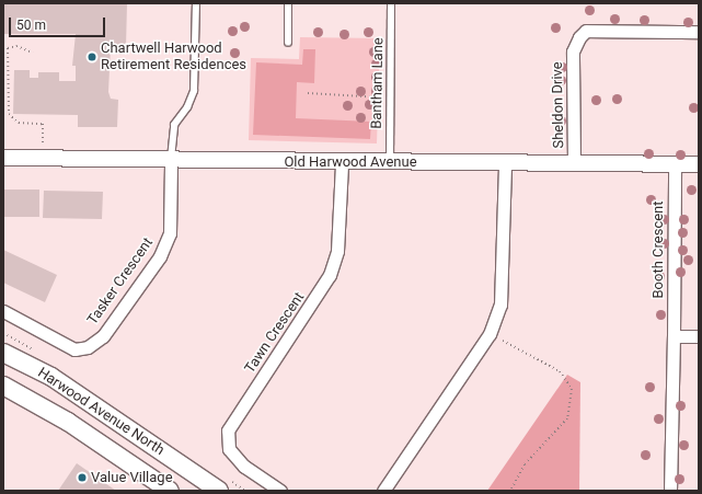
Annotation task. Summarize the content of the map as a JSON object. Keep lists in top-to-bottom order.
{
  "streets": {
    "main road": ["Harwood Avenue North"],
    "street": [
      "Sheldon Drive",
      "Old Harwood Avenue",
      "Booth Crescent",
      "Tasker Crescent",
      "Tawn Crescent"
    ],
    "lane": ["Bantham Lane"]
  },
  "crossings": [
    ["Bantham Lane", "Old Harwood Avenue"],
    ["Sheldon Drive", "Old Harwood Avenue"],
    ["Old Harwood Avenue", "Booth Crescent"],
    ["Old Harwood Avenue", "Tasker Crescent"],
    ["Old Harwood Avenue", "Tawn Crescent"]
  ],
  "places": ["Chartwell Harwood Retirement Residences", "Value Village"],
  "scale_bar": "50 m"
}
